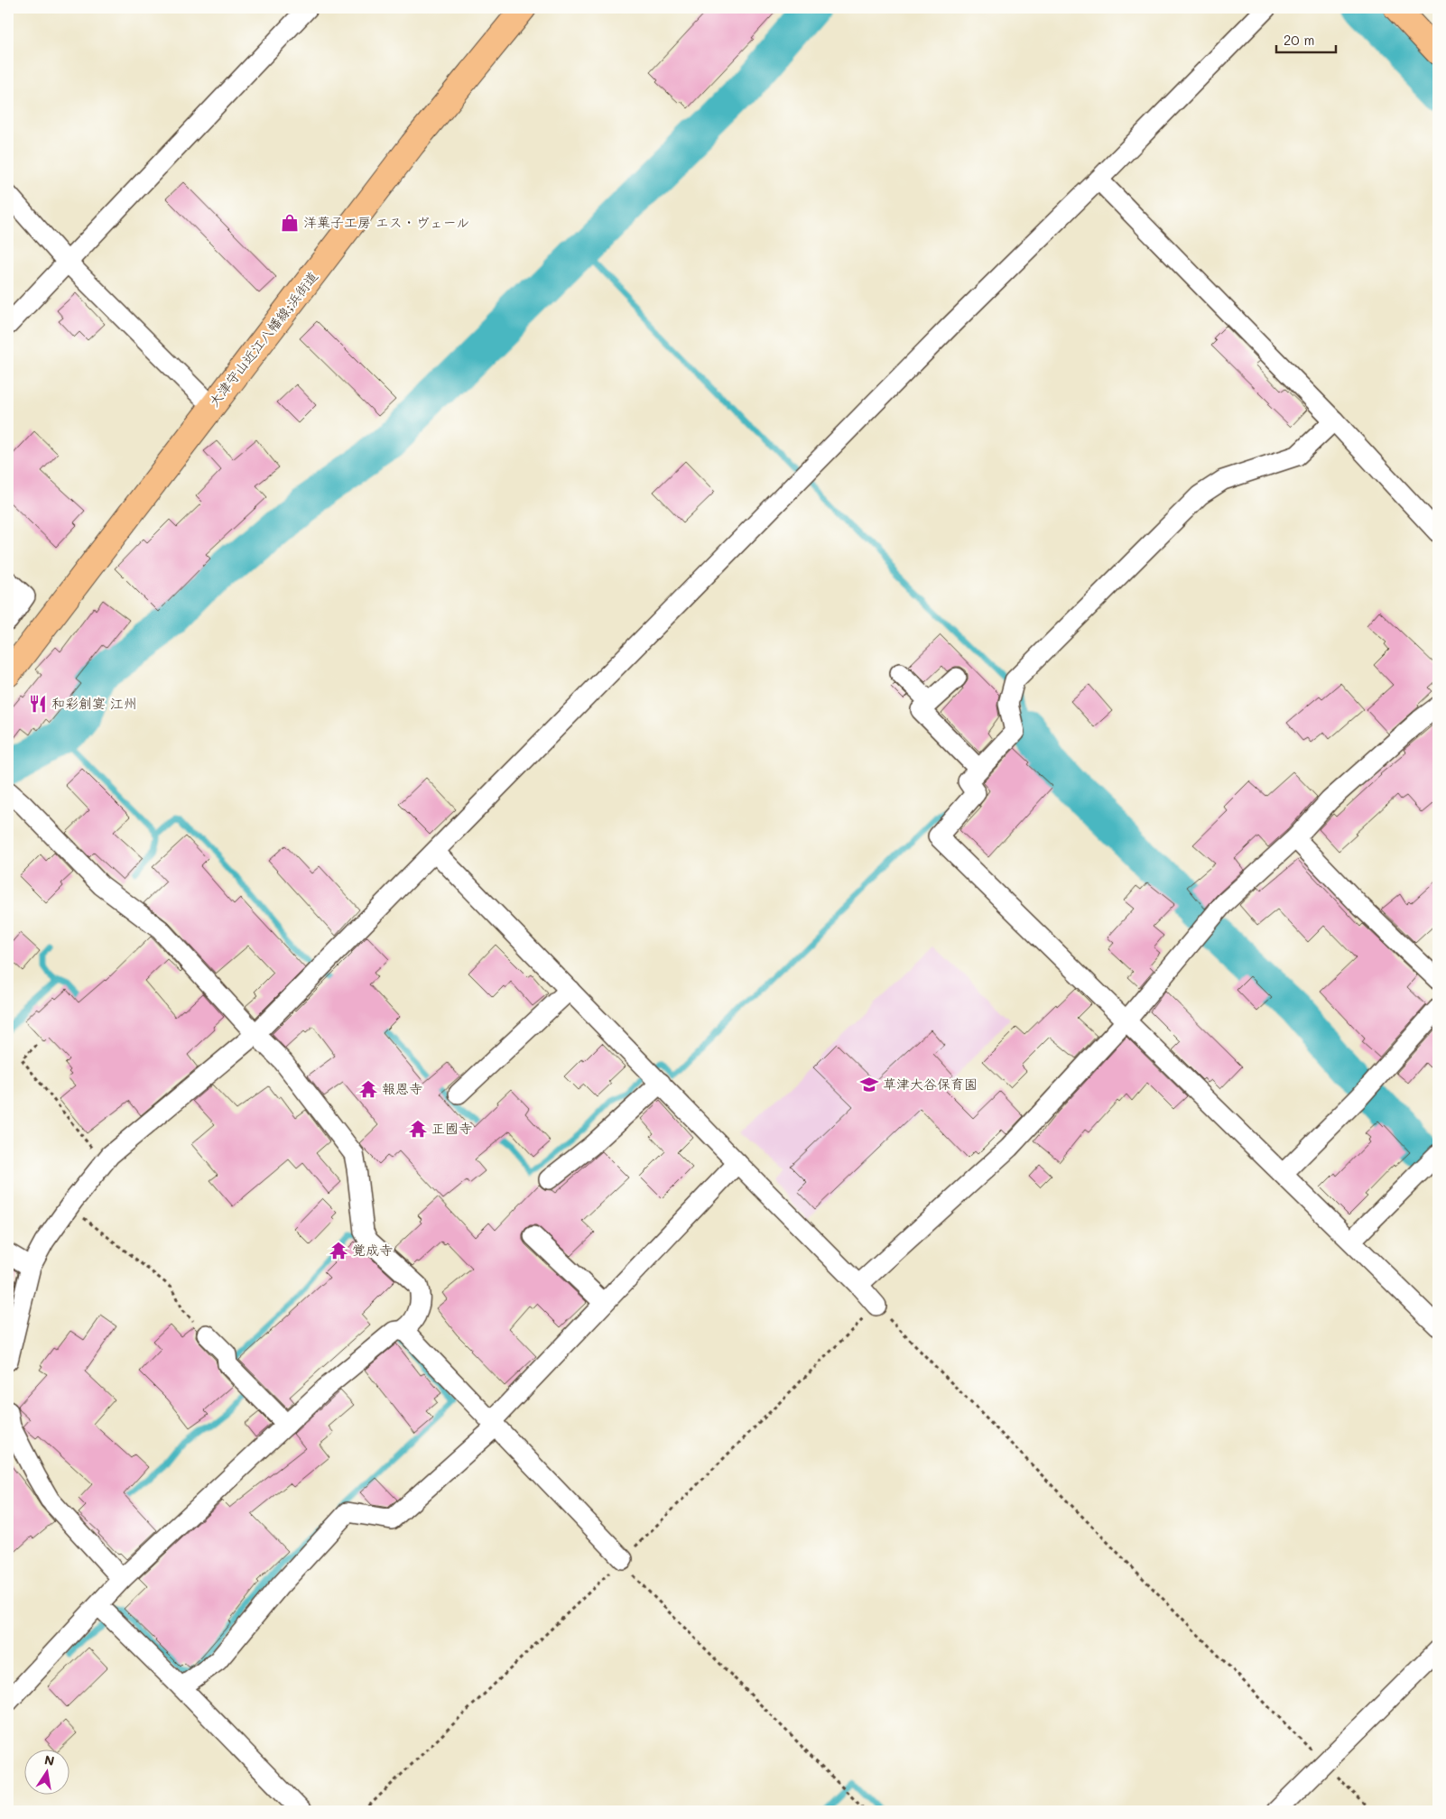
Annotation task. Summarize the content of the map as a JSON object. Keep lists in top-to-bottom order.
{
  "streets": {
    "main road": ["大津守山近江八幡線;浜街道"]
  },
  "places": {
    "shop": ["洋菓子工房 エス・ヴェール"],
    "restaurant": ["和彩創宴 江州"],
    "school or university": ["草津大谷保育園"],
    "temple": ["報恩寺", "正國寺", "覚成寺"]
  },
  "scale_bar": "20 m",
  "north": "top"
}
